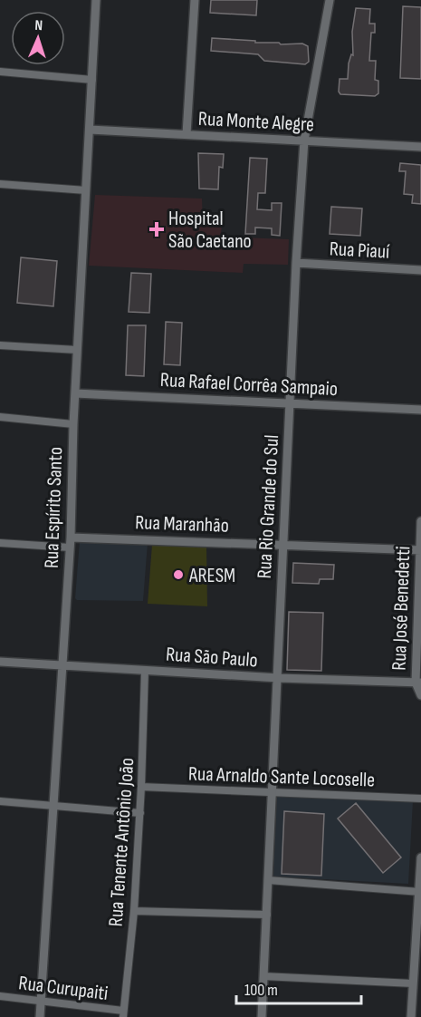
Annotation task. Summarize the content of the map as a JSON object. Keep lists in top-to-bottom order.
{
  "streets": {
    "street": [
      "Rua Monte Alegre",
      "Rua Piauí",
      "Rua Rafael Corrêa Sampaio",
      "Rua Rio Grande do Sul",
      "Rua Espírito Santo",
      "Rua Maranhão",
      "Rua José Benedetti",
      "Rua São Paulo",
      "Rua Arnaldo Sante Locoselle",
      "Rua Tenente Antônio João",
      "Rua Curupaiti"
    ]
  },
  "crossings": [
    ["Rua Monte Alegre", "Rua Rio Grande do Sul"],
    ["Rua Monte Alegre", "Rua Espírito Santo"],
    ["Rua Piauí", "Rua Rio Grande do Sul"],
    ["Rua Rafael Corrêa Sampaio", "Rua Rio Grande do Sul"],
    ["Rua Rafael Corrêa Sampaio", "Rua Espírito Santo"],
    ["Rua Rio Grande do Sul", "Rua Maranhão"],
    ["Rua Rio Grande do Sul", "Rua São Paulo"],
    ["Rua Rio Grande do Sul", "Rua Arnaldo Sante Locoselle"],
    ["Rua Espírito Santo", "Rua Maranhão"],
    ["Rua Espírito Santo", "Rua São Paulo"],
    ["Rua Espírito Santo", "Rua Curupaiti"],
    ["Rua Maranhão", "Rua José Benedetti"],
    ["Rua José Benedetti", "Rua São Paulo"],
    ["Rua São Paulo", "Rua Tenente Antônio João"],
    ["Rua Arnaldo Sante Locoselle", "Rua Tenente Antônio João"],
    ["Rua Tenente Antônio João", "Rua Curupaiti"]
  ],
  "places": {
    "health": ["Hospital São Caetano"],
    "other": ["ARESM"]
  },
  "scale_bar": "100 m",
  "north": "top"
}
